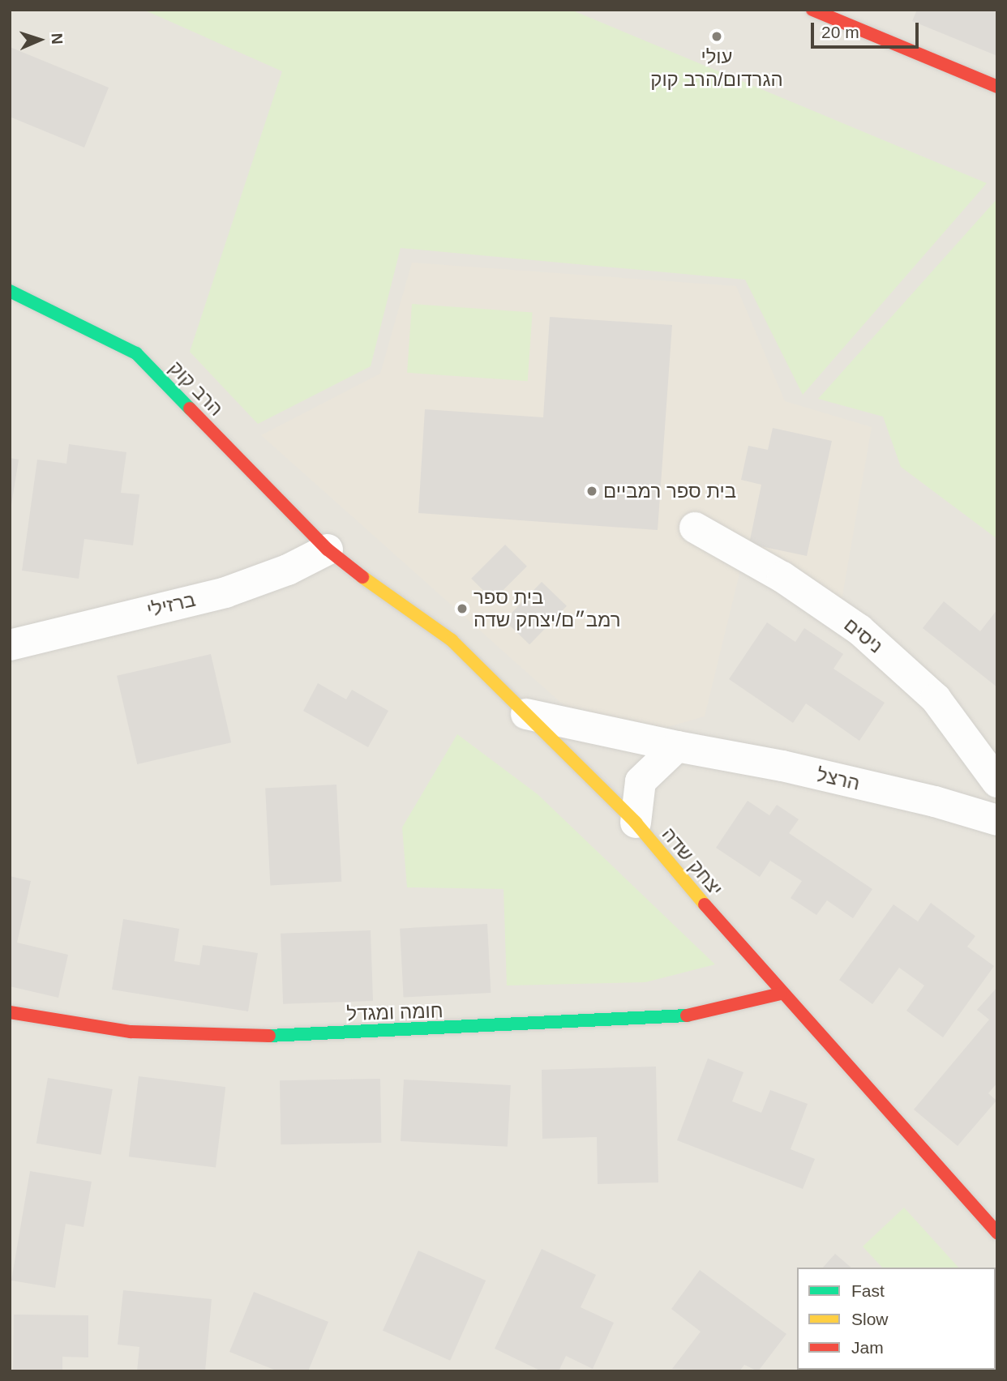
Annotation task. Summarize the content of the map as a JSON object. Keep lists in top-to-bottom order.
{
  "streets": {
    "street": [
      "הרב קוק",
      "ברזילי",
      "ניסים",
      "הרצל",
      "יצחק שדה",
      "חומה ומגדל"
    ]
  },
  "crossings": [
    ["הרב קוק", "ברזילי"],
    ["הרב קוק", "יצחק שדה"],
    ["ברזילי", "יצחק שדה"],
    ["הרצל", "יצחק שדה"],
    ["יצחק שדה", "חומה ומגדל"]
  ],
  "places": ["עולי הגרדום/הרב קוק", "בית ספר רמביים", "בית ספר רמב״ם/יצחק שדה"],
  "legend": ["Fast", "Slow", "Jam"],
  "scale_bar": "20 m",
  "north": "right"
}
